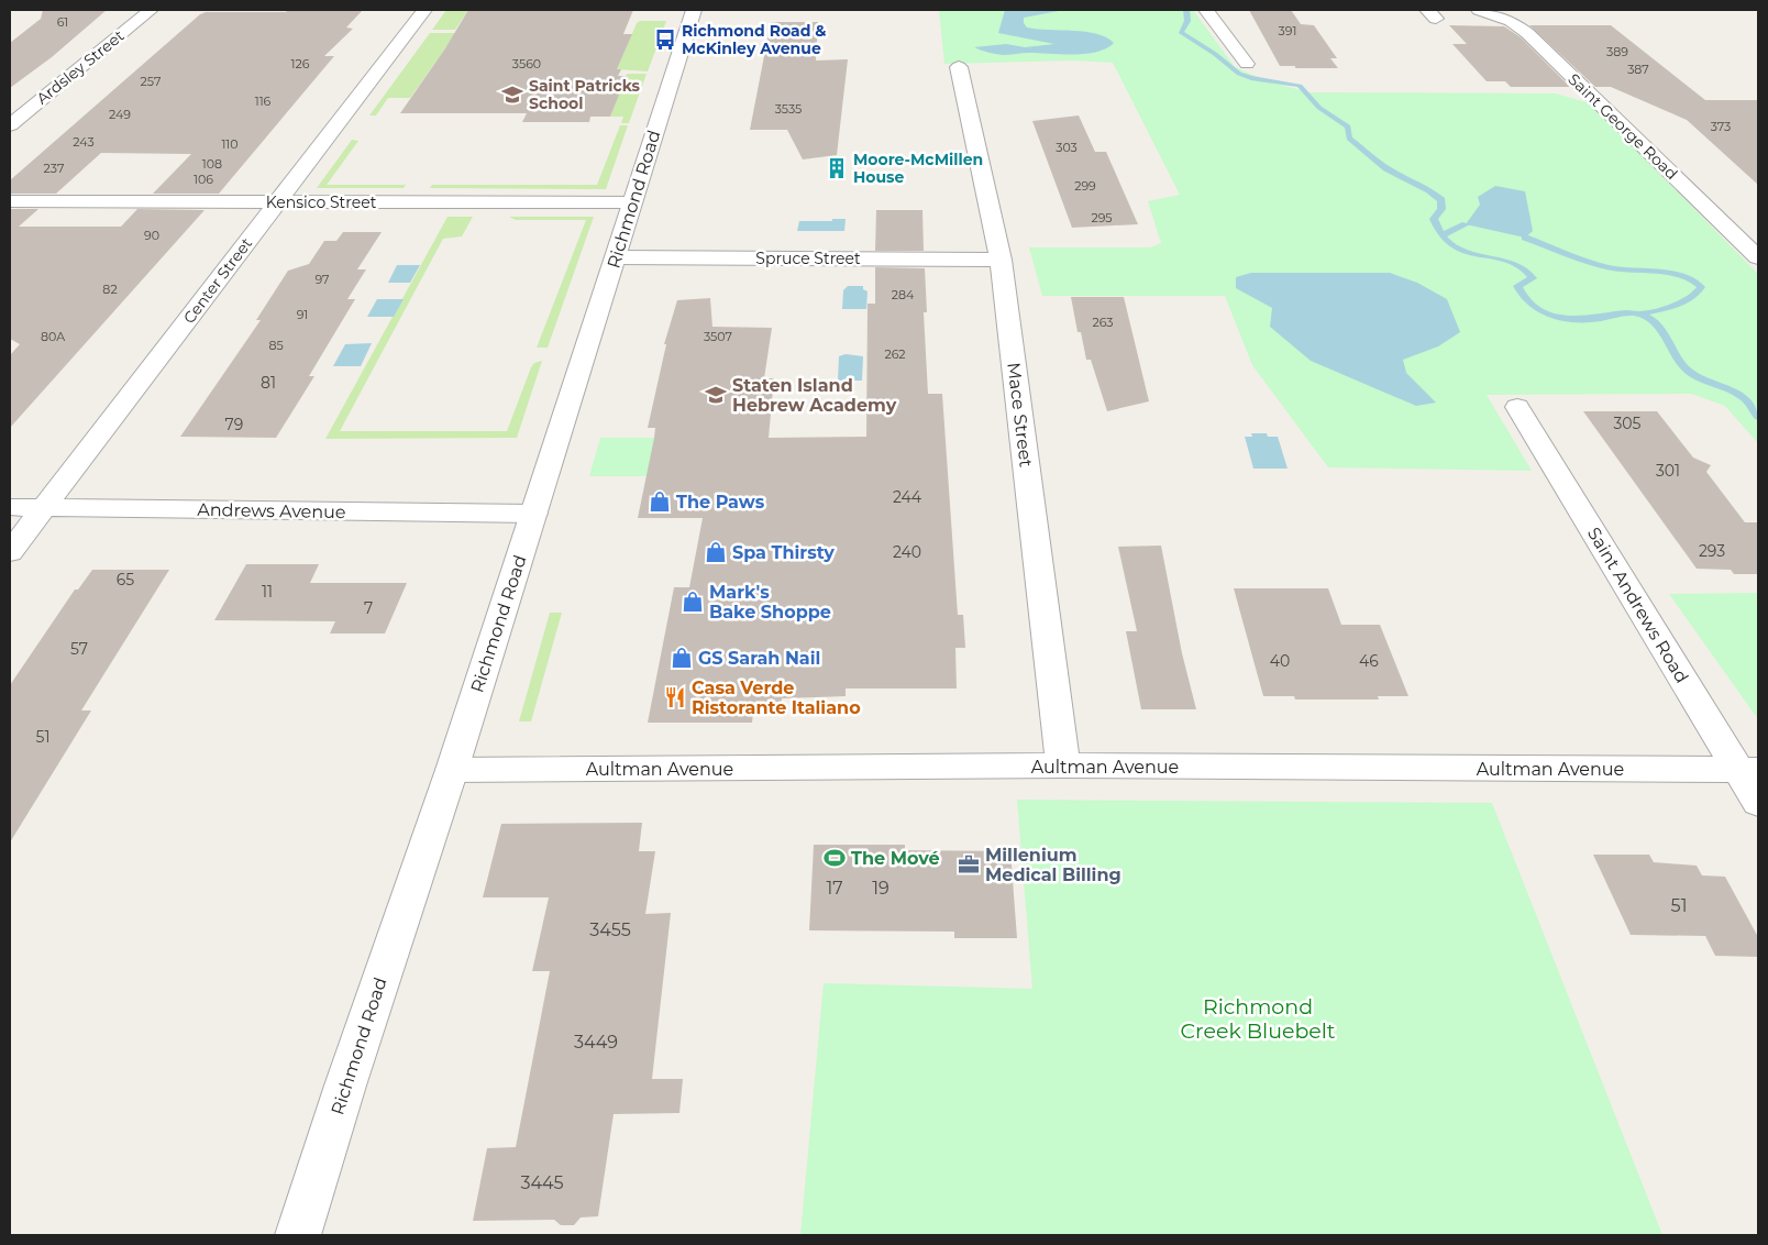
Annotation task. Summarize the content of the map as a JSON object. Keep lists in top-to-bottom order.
{
  "streets": {
    "street": [
      "Ardsley Street",
      "Saint George Road",
      "Richmond Road",
      "Kensico Street",
      "Spruce Street",
      "Center Street",
      "Mace Street",
      "Andrews Avenue",
      "Saint Andrews Road",
      "Aultman Avenue"
    ]
  },
  "crossings": [
    ["Richmond Road", "Kensico Street"],
    ["Richmond Road", "Spruce Street"],
    ["Richmond Road", "Andrews Avenue"],
    ["Richmond Road", "Aultman Avenue"],
    ["Kensico Street", "Center Street"],
    ["Spruce Street", "Mace Street"],
    ["Center Street", "Andrews Avenue"],
    ["Mace Street", "Aultman Avenue"],
    ["Saint Andrews Road", "Aultman Avenue"]
  ],
  "parks": ["Richmond Creek Bluebelt"],
  "places": {
    "bus stop": ["Richmond Road & McKinley Avenue"],
    "school or university": ["Saint Patricks School", "Staten Island Hebrew Academy"],
    "building": ["Moore-McMillen House"],
    "shop": [
      "The Paws",
      "Spa Thirsty",
      "Mark's Bake Shoppe",
      "GS Sarah Nail"
    ],
    "restaurant": ["Casa Verde Ristorante Italiano"],
    "sports": ["The Mové"],
    "office": ["Millenium Medical Billing"]
  },
  "house_numbers": [
    "61",
    "391",
    "389",
    "126",
    "3560",
    "387",
    "257",
    "116",
    "3535",
    "249",
    "373",
    "243",
    "110",
    "303",
    "108",
    "237",
    "106",
    "299",
    "295",
    "90",
    "97",
    "82",
    "284",
    "91",
    "263",
    "80A",
    "3507",
    "85",
    "262",
    "81",
    "305",
    "79",
    "301",
    "244",
    "293",
    "240",
    "65",
    "11",
    "7",
    "57",
    "40",
    "46",
    "51",
    "17",
    "19",
    "51",
    "3455",
    "3449",
    "3445"
  ]
}
